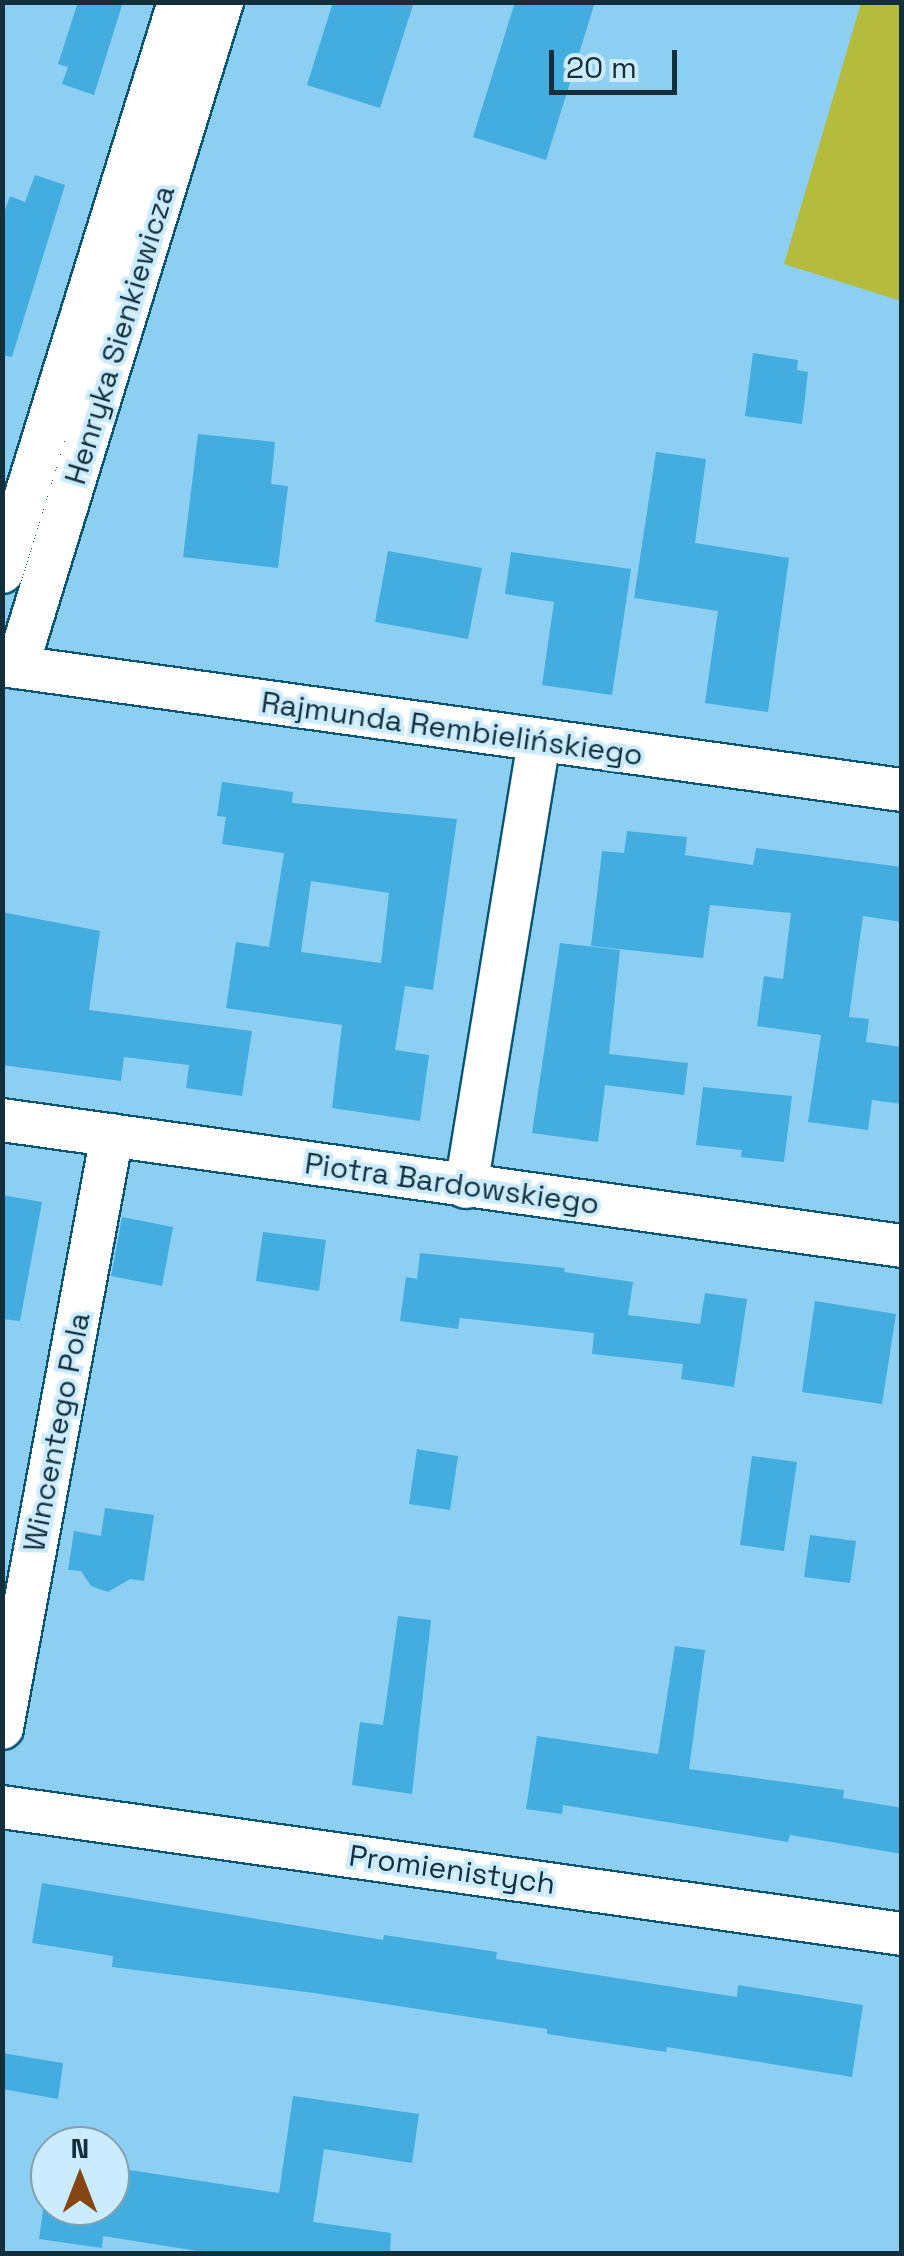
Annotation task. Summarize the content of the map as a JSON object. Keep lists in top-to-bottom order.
{
  "streets": {
    "street": [
      "Henryka Sienkiewicza",
      "Rajmunda Rembielińskiego",
      "Piotra Bardowskiego",
      "Wincentego Pola",
      "Promienistych"
    ]
  },
  "crossings": [
    ["Henryka Sienkiewicza", "Rajmunda Rembielińskiego"],
    ["Piotra Bardowskiego", "Wincentego Pola"]
  ],
  "scale_bar": "20 m",
  "north": "top"
}
